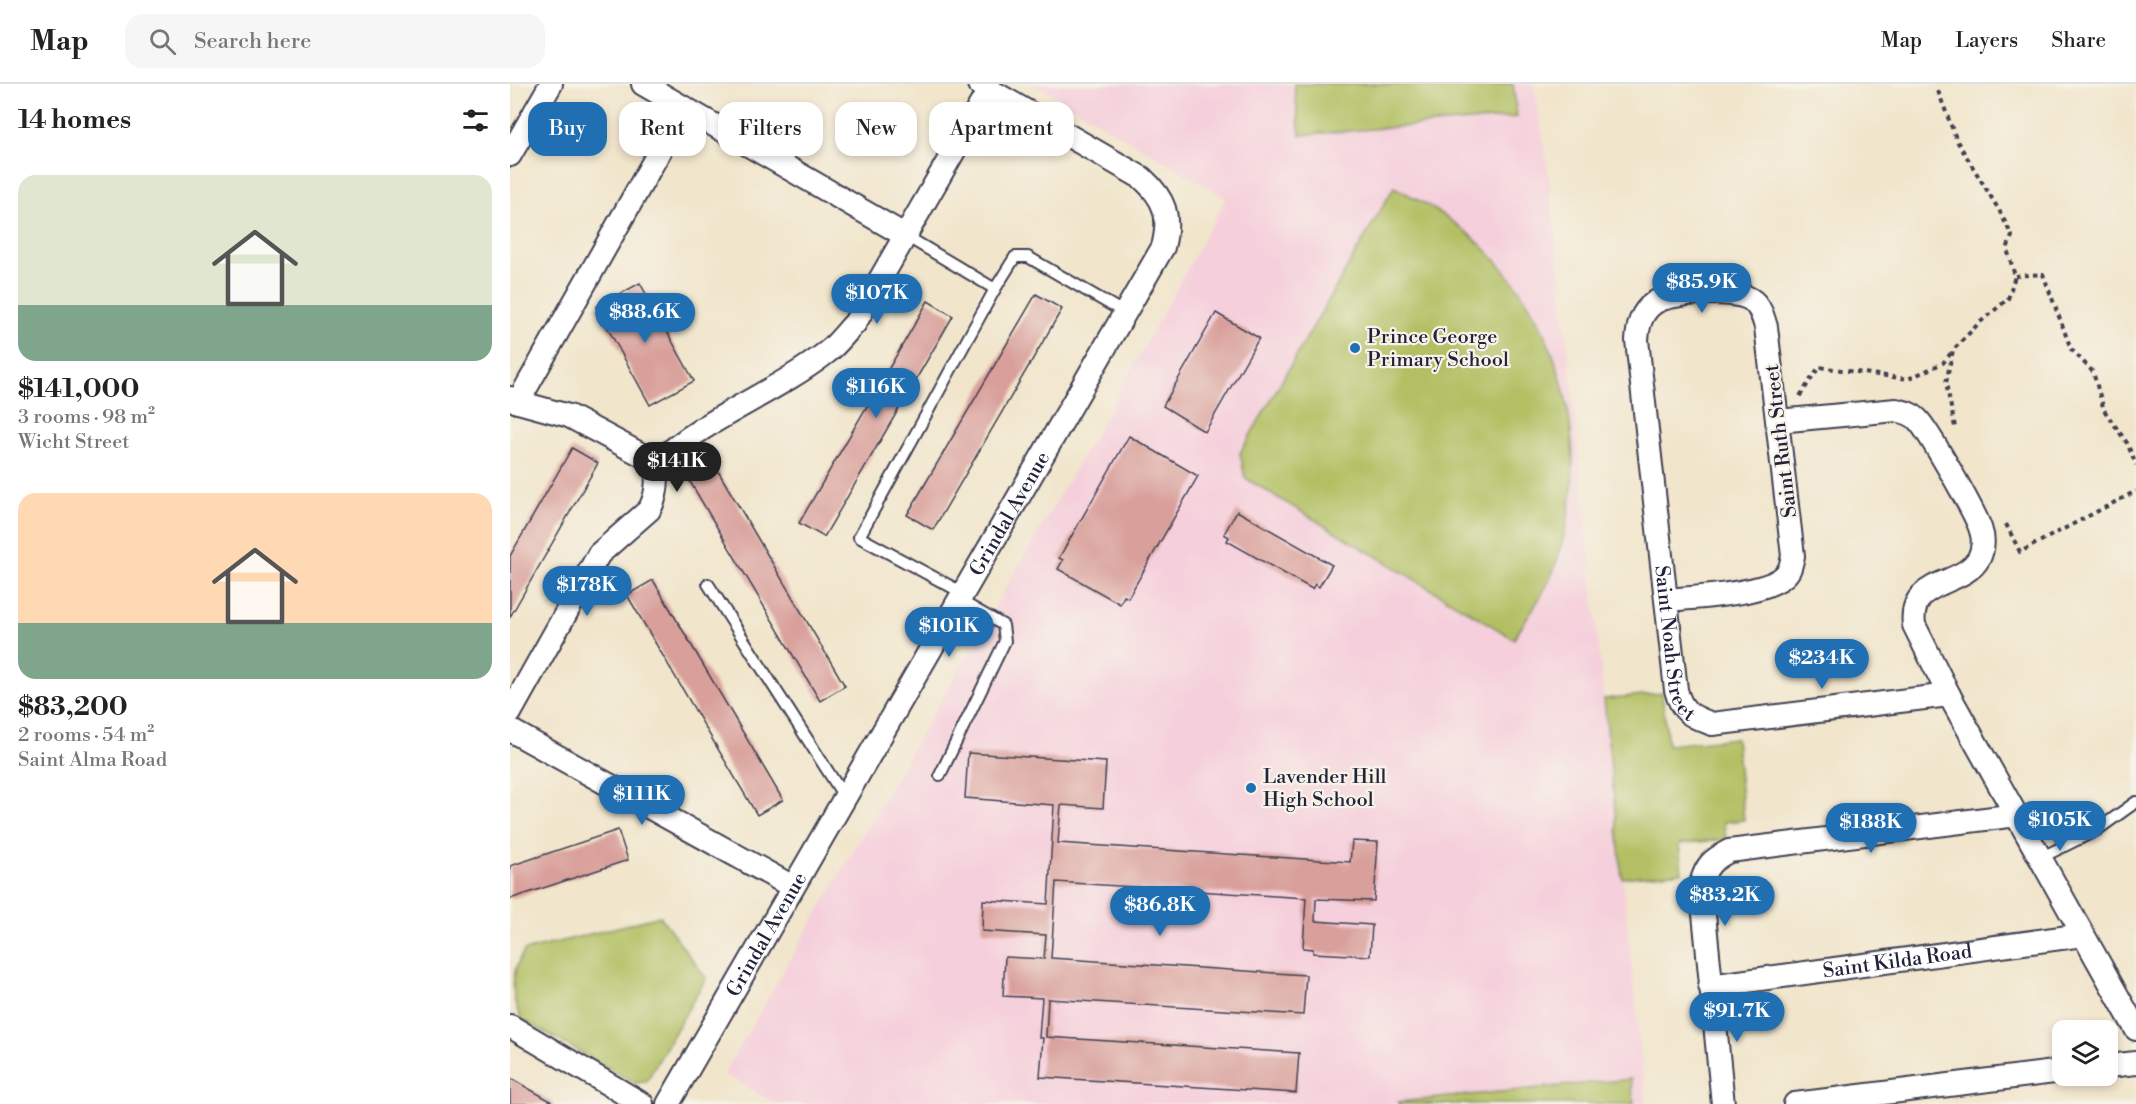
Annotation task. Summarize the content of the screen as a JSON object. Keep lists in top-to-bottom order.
{
  "streets": {
    "street": [
      "Saint Ruth Street",
      "Grindal Avenue",
      "Saint Noah Street",
      "Saint Kilda Road"
    ]
  },
  "crossings": [
    ["Saint Ruth Street", "Saint Noah Street"]
  ],
  "places": ["Prince George Primary School", "Lavender Hill High School"],
  "page": {
    "header": "Map",
    "search": "Search here",
    "nav": ["Map", "Layers", "Share"],
    "heading": "14 homes",
    "chip": [
      "Buy",
      "Rent",
      "Filters",
      "New",
      "Apartment"
    ],
    "list": [
      {
        "name": "$141,000",
        "note": "3 rooms · 98 m² · Wicht Street"
      },
      {
        "name": "$83,200",
        "note": "2 rooms · 54 m² · Saint Alma Road"
      }
    ],
    "price": [
      "$85.9K",
      "$107K",
      "$88.6K",
      "$116K",
      "$141K",
      "$178K",
      "$101K",
      "$234K",
      "$111K",
      "$105K",
      "$188K",
      "$83.2K",
      "$86.8K",
      "$91.7K"
    ]
  }
}
